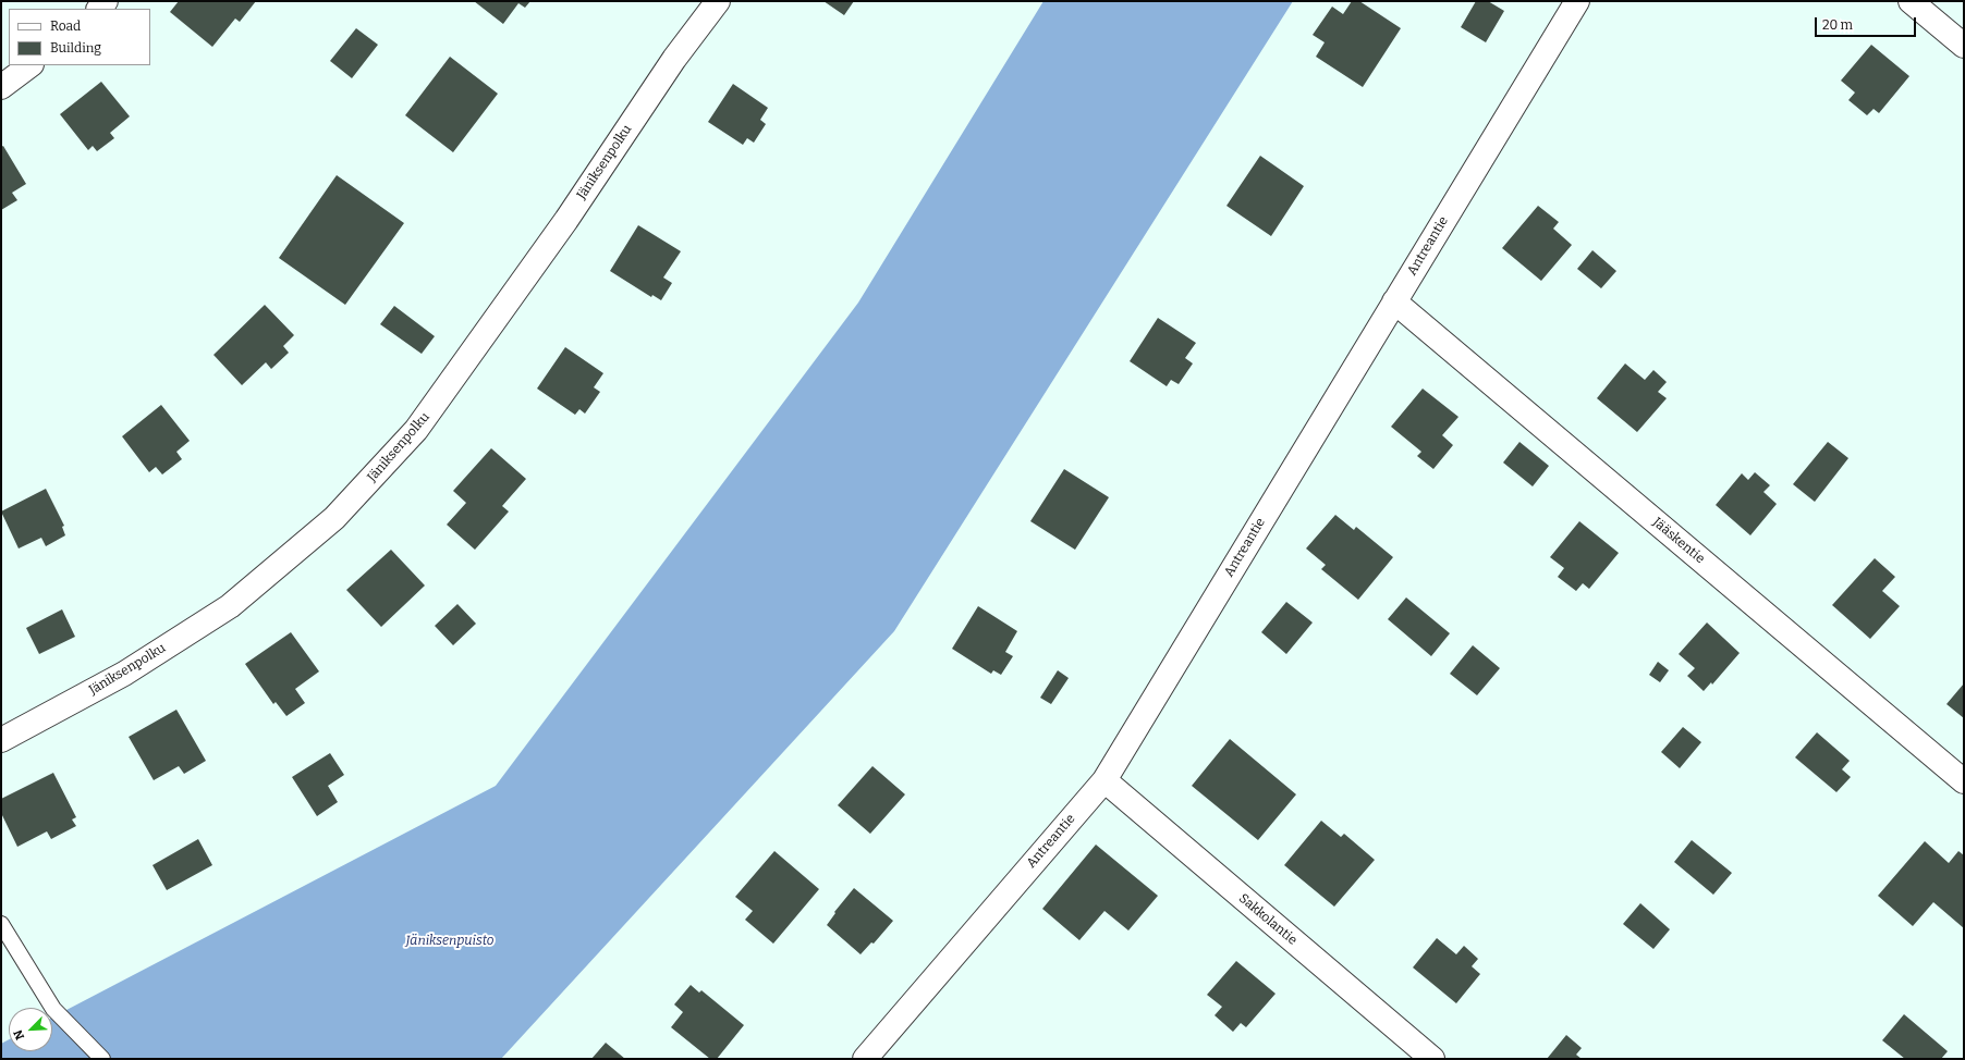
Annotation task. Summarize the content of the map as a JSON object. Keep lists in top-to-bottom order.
{
  "streets": {
    "street": [
      "Jäniksenpolku",
      "Antreantie",
      "Jääskentie",
      "Sakkolantie"
    ]
  },
  "crossings": [
    ["Antreantie", "Jääskentie"],
    ["Antreantie", "Sakkolantie"]
  ],
  "parks": ["Jäniksenpuisto"],
  "legend": ["Road", "Building"],
  "scale_bar": "20 m",
  "north": "bottom left"
}
